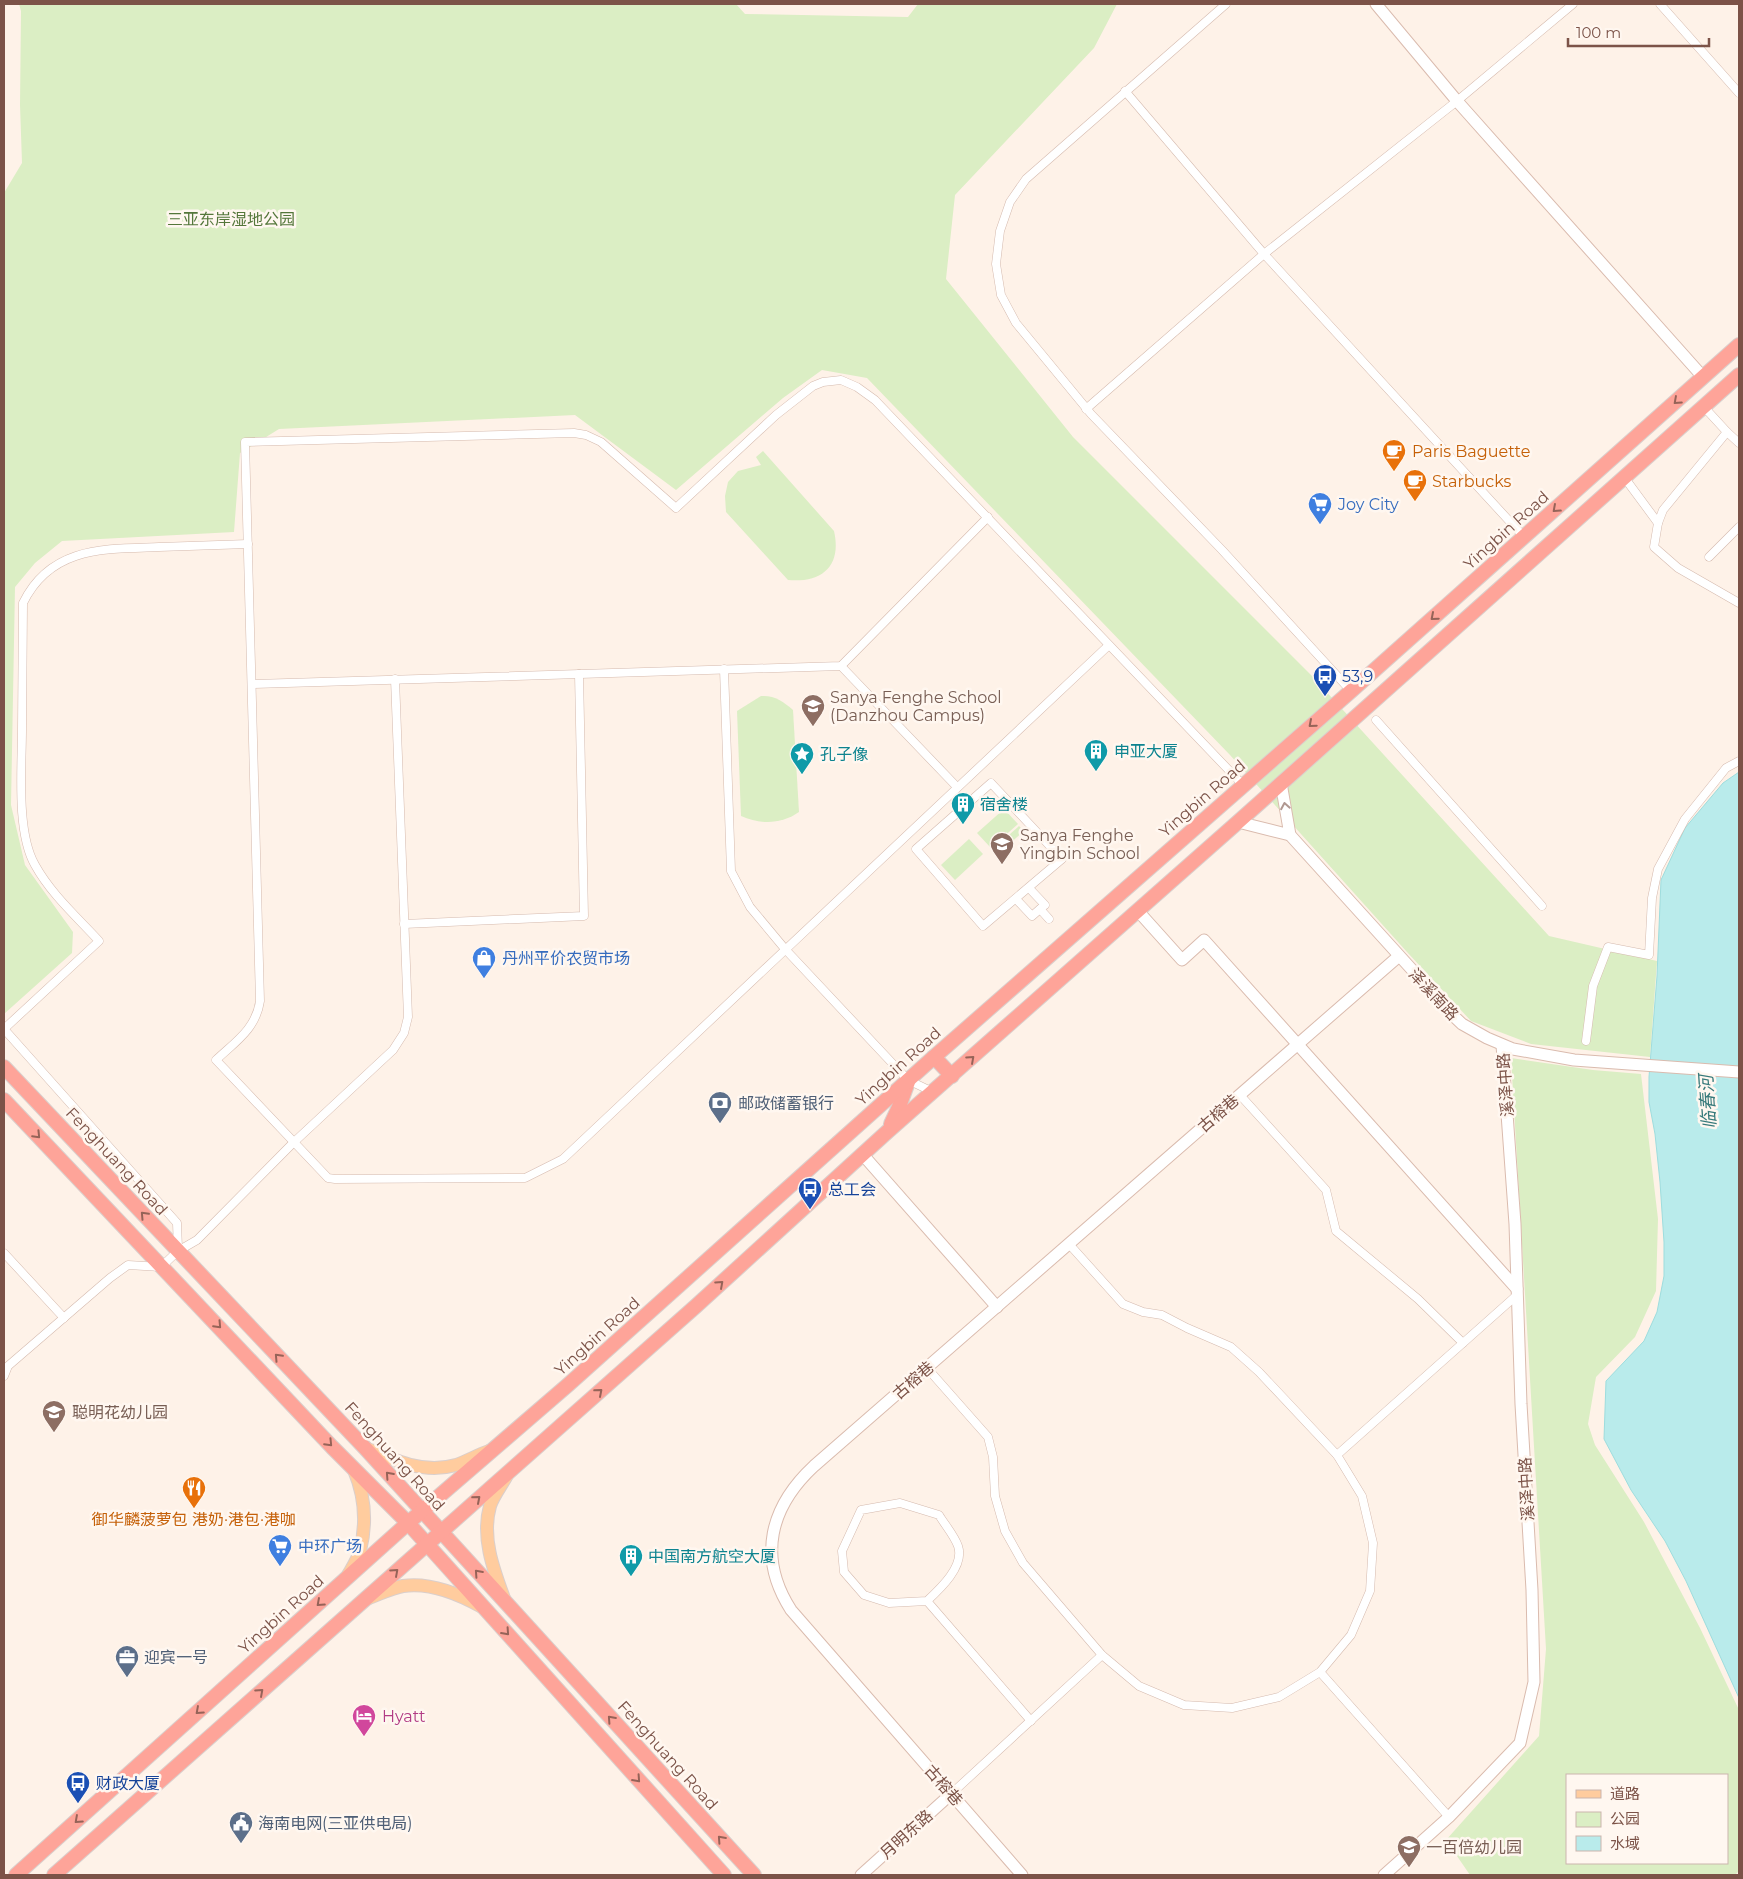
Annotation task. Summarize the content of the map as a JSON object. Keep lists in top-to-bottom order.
{
  "streets": {
    "highway": ["Yingbin Road", "Fenghuang Road"],
    "street": [
      "泽溪南路",
      "溪泽中路",
      "古榕巷",
      "月明东路"
    ]
  },
  "crossings": [
    ["Yingbin Road", "Fenghuang Road"],
    ["泽溪南路", "溪泽中路"],
    ["泽溪南路", "古榕巷"],
    ["古榕巷", "月明东路"]
  ],
  "water": ["临春河"],
  "parks": ["三亚东岸湿地公园"],
  "places": {
    "cafe": ["Paris Baguette", "Starbucks"],
    "supermarket": ["Joy City", "中环广场"],
    "bus stop": ["53,9", "总工会", "财政大厦"],
    "school or university": [
      "Sanya Fenghe School (Danzhou Campus)",
      "Sanya Fenghe Yingbin School",
      "聪明花幼儿园",
      "一百倍幼儿园"
    ],
    "building": ["申亚大厦", "宿舍楼", "中国南方航空大厦"],
    "place": ["孔子像"],
    "shop": ["丹州平价农贸市场"],
    "bank": ["邮政储蓄银行"],
    "restaurant": ["御华麟菠萝包 港奶·港包·港咖"],
    "office": ["迎宾一号"],
    "hotel": ["Hyatt"],
    "public building": ["海南电网(三亚供电局)"]
  },
  "legend": ["道路", "公园", "水域"],
  "scale_bar": "100 m"
}
